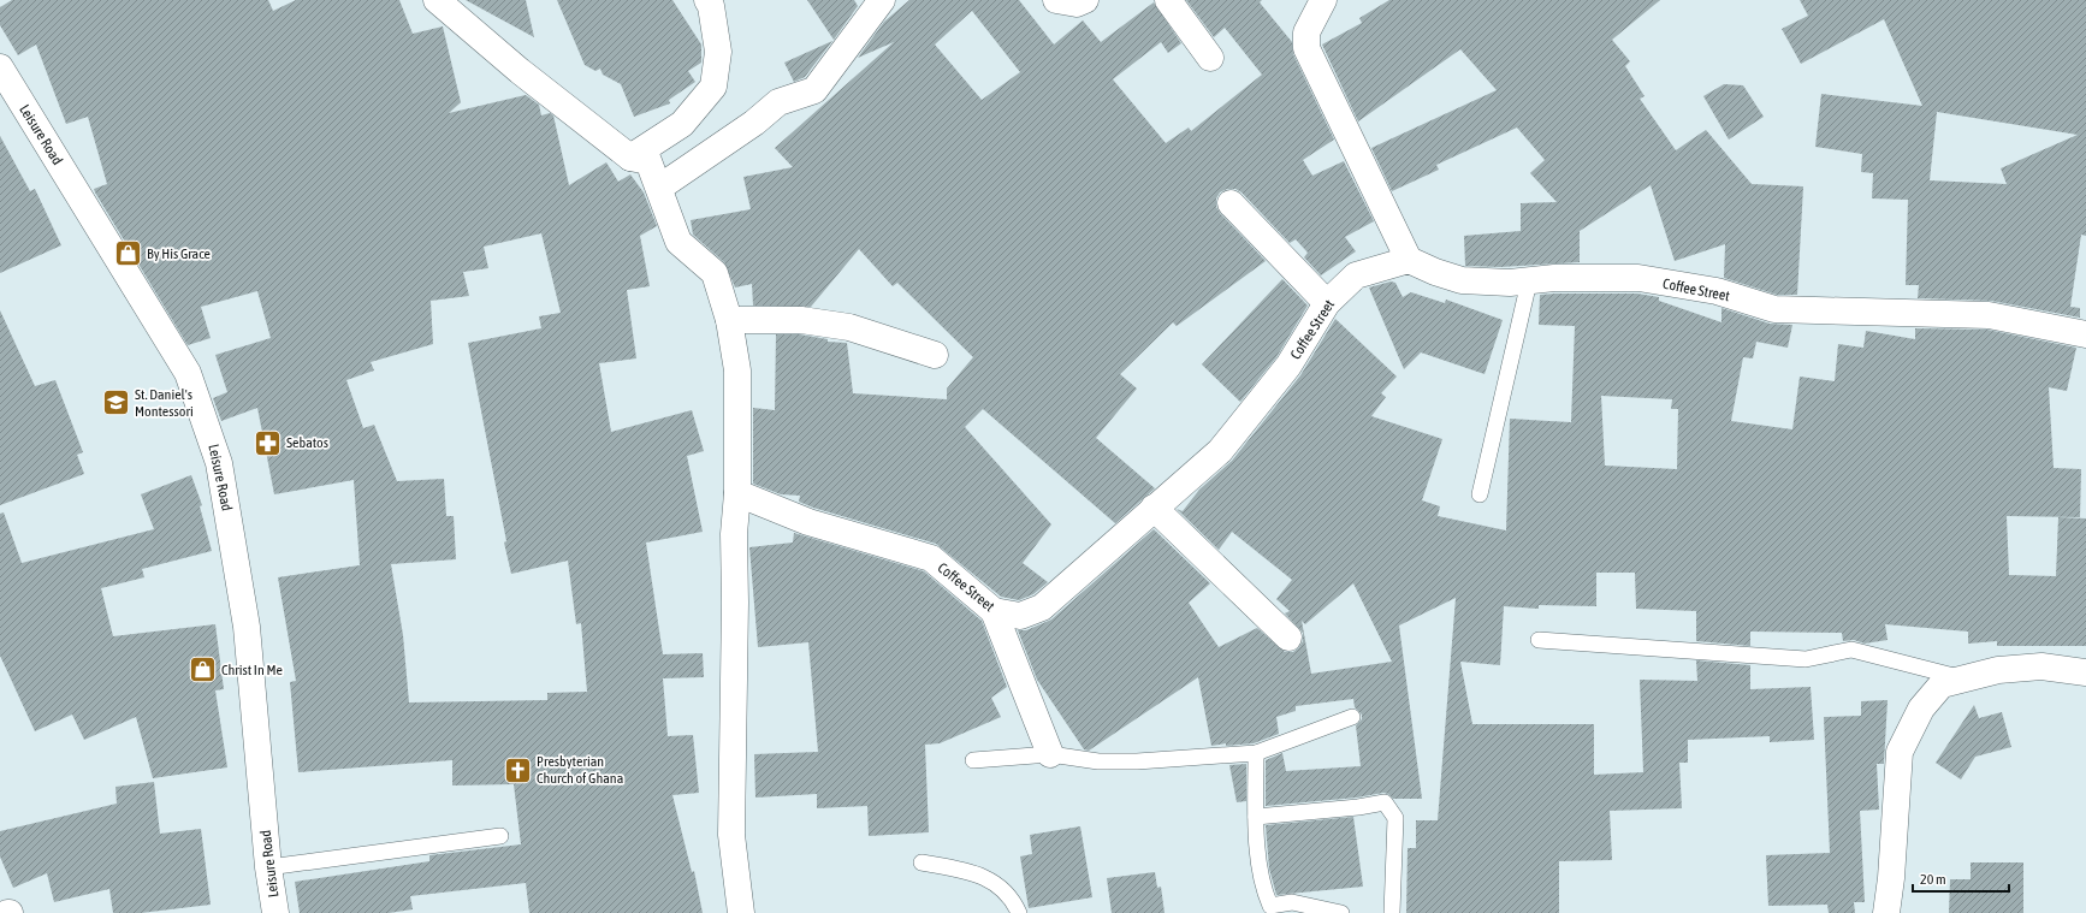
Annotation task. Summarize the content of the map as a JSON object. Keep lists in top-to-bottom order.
{
  "streets": {
    "street": ["Leisure Road", "Coffee Street"]
  },
  "places": {
    "shop": ["By His Grace", "Christ In Me"],
    "school or university": ["St. Daniel's Montessori"],
    "pharmacy": ["Sebatos"],
    "church": ["Presbyterian Church of Ghana"]
  },
  "scale_bar": "20 m"
}
